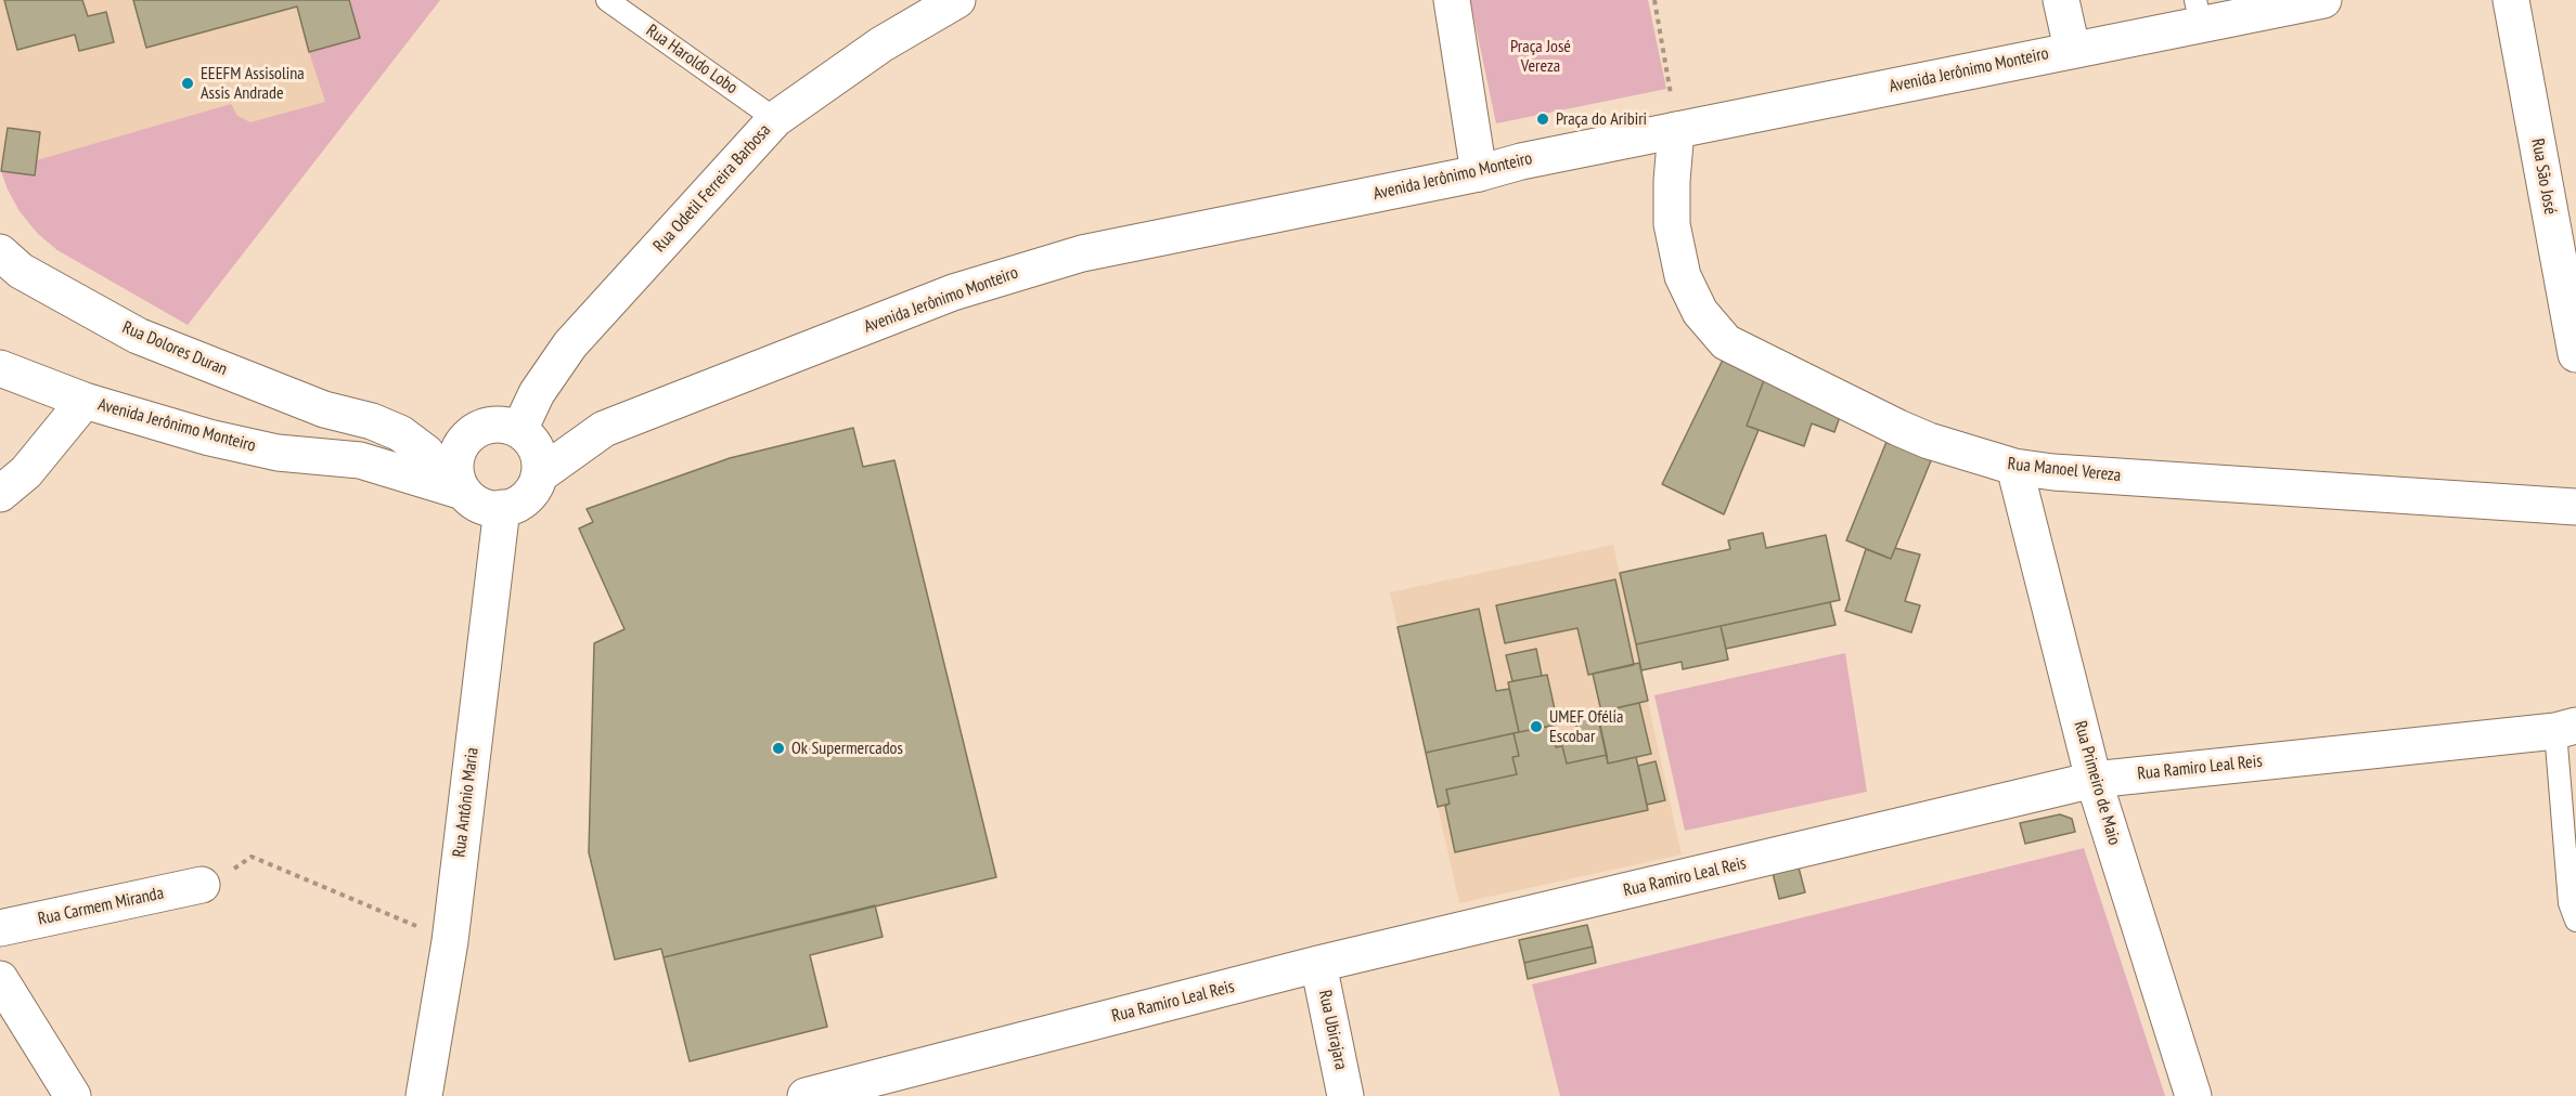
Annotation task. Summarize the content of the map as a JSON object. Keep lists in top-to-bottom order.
{
  "streets": {
    "street": [
      "Avenida Jerônimo Monteiro",
      "Rua São José",
      "Rua Odetil Ferreira Barbosa",
      "Rua Dolores Duran",
      "Rua Manoel Vereza",
      "Rua Ramiro Leal Reis",
      "Rua Primeiro de Maio",
      "Rua Antônio Maria",
      "Rua Carmem Miranda",
      "Rua Ubirajara"
    ],
    "lane": ["Rua Haroldo Lobo"]
  },
  "crossings": [
    ["Rua Haroldo Lobo", "Rua Odetil Ferreira Barbosa"],
    ["Avenida Jerônimo Monteiro", "Rua Odetil Ferreira Barbosa"],
    ["Avenida Jerônimo Monteiro", "Rua Dolores Duran"],
    ["Avenida Jerônimo Monteiro", "Rua Manoel Vereza"],
    ["Avenida Jerônimo Monteiro", "Rua Antônio Maria"],
    ["Rua Odetil Ferreira Barbosa", "Rua Dolores Duran"],
    ["Rua Odetil Ferreira Barbosa", "Rua Antônio Maria"],
    ["Rua Dolores Duran", "Rua Antônio Maria"],
    ["Rua Manoel Vereza", "Rua Primeiro de Maio"],
    ["Rua Ramiro Leal Reis", "Rua Primeiro de Maio"],
    ["Rua Ramiro Leal Reis", "Rua Ubirajara"]
  ],
  "parks": ["Praça José Vereza"],
  "places": [
    "EEEFM Assisolina Assis Andrade",
    "Praça do Aribiri",
    "UMEF Ofélia Escobar",
    "Ok Supermercados"
  ]
}
